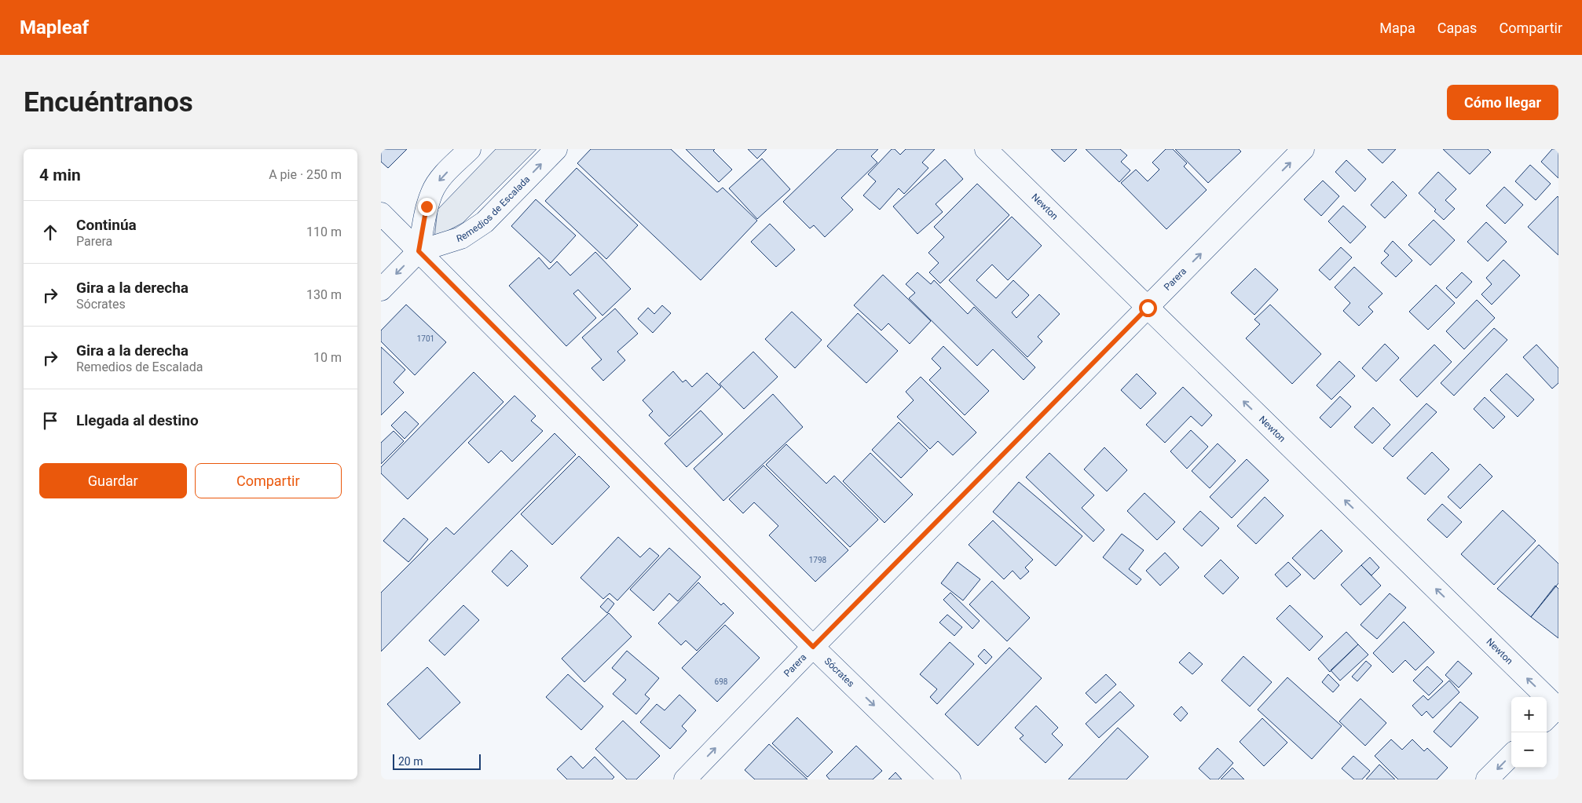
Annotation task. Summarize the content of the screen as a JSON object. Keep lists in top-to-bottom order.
{
  "streets": {
    "street": [
      "Newton",
      "Remedios de Escalada",
      "Parera",
      "Sócrates"
    ]
  },
  "crossings": [
    ["Newton", "Parera"],
    ["Remedios de Escalada", "Sócrates"],
    ["Parera", "Sócrates"]
  ],
  "one_way": ["Newton", "Parera"],
  "house_numbers": ["1701", "1798", "698"],
  "scale_bar": "20 m",
  "page": {
    "header": "Mapleaf",
    "nav": ["Mapa", "Capas", "Compartir"],
    "buttons": [
      "Cómo llegar",
      ["Guardar", "Compartir"]
    ],
    "title": "Encuéntranos",
    "heading": ["4 min", "A pie · 250 m"],
    "list": [
      ["Continúa", "Parera", "110 m"],
      ["Gira a la derecha", "Sócrates", "130 m"],
      ["Gira a la derecha", "Remedios de Escalada", "10 m"],
      "Llegada al destino"
    ],
    "map_buttons": ["+", "−"],
    "scale": "20 m"
  }
}
